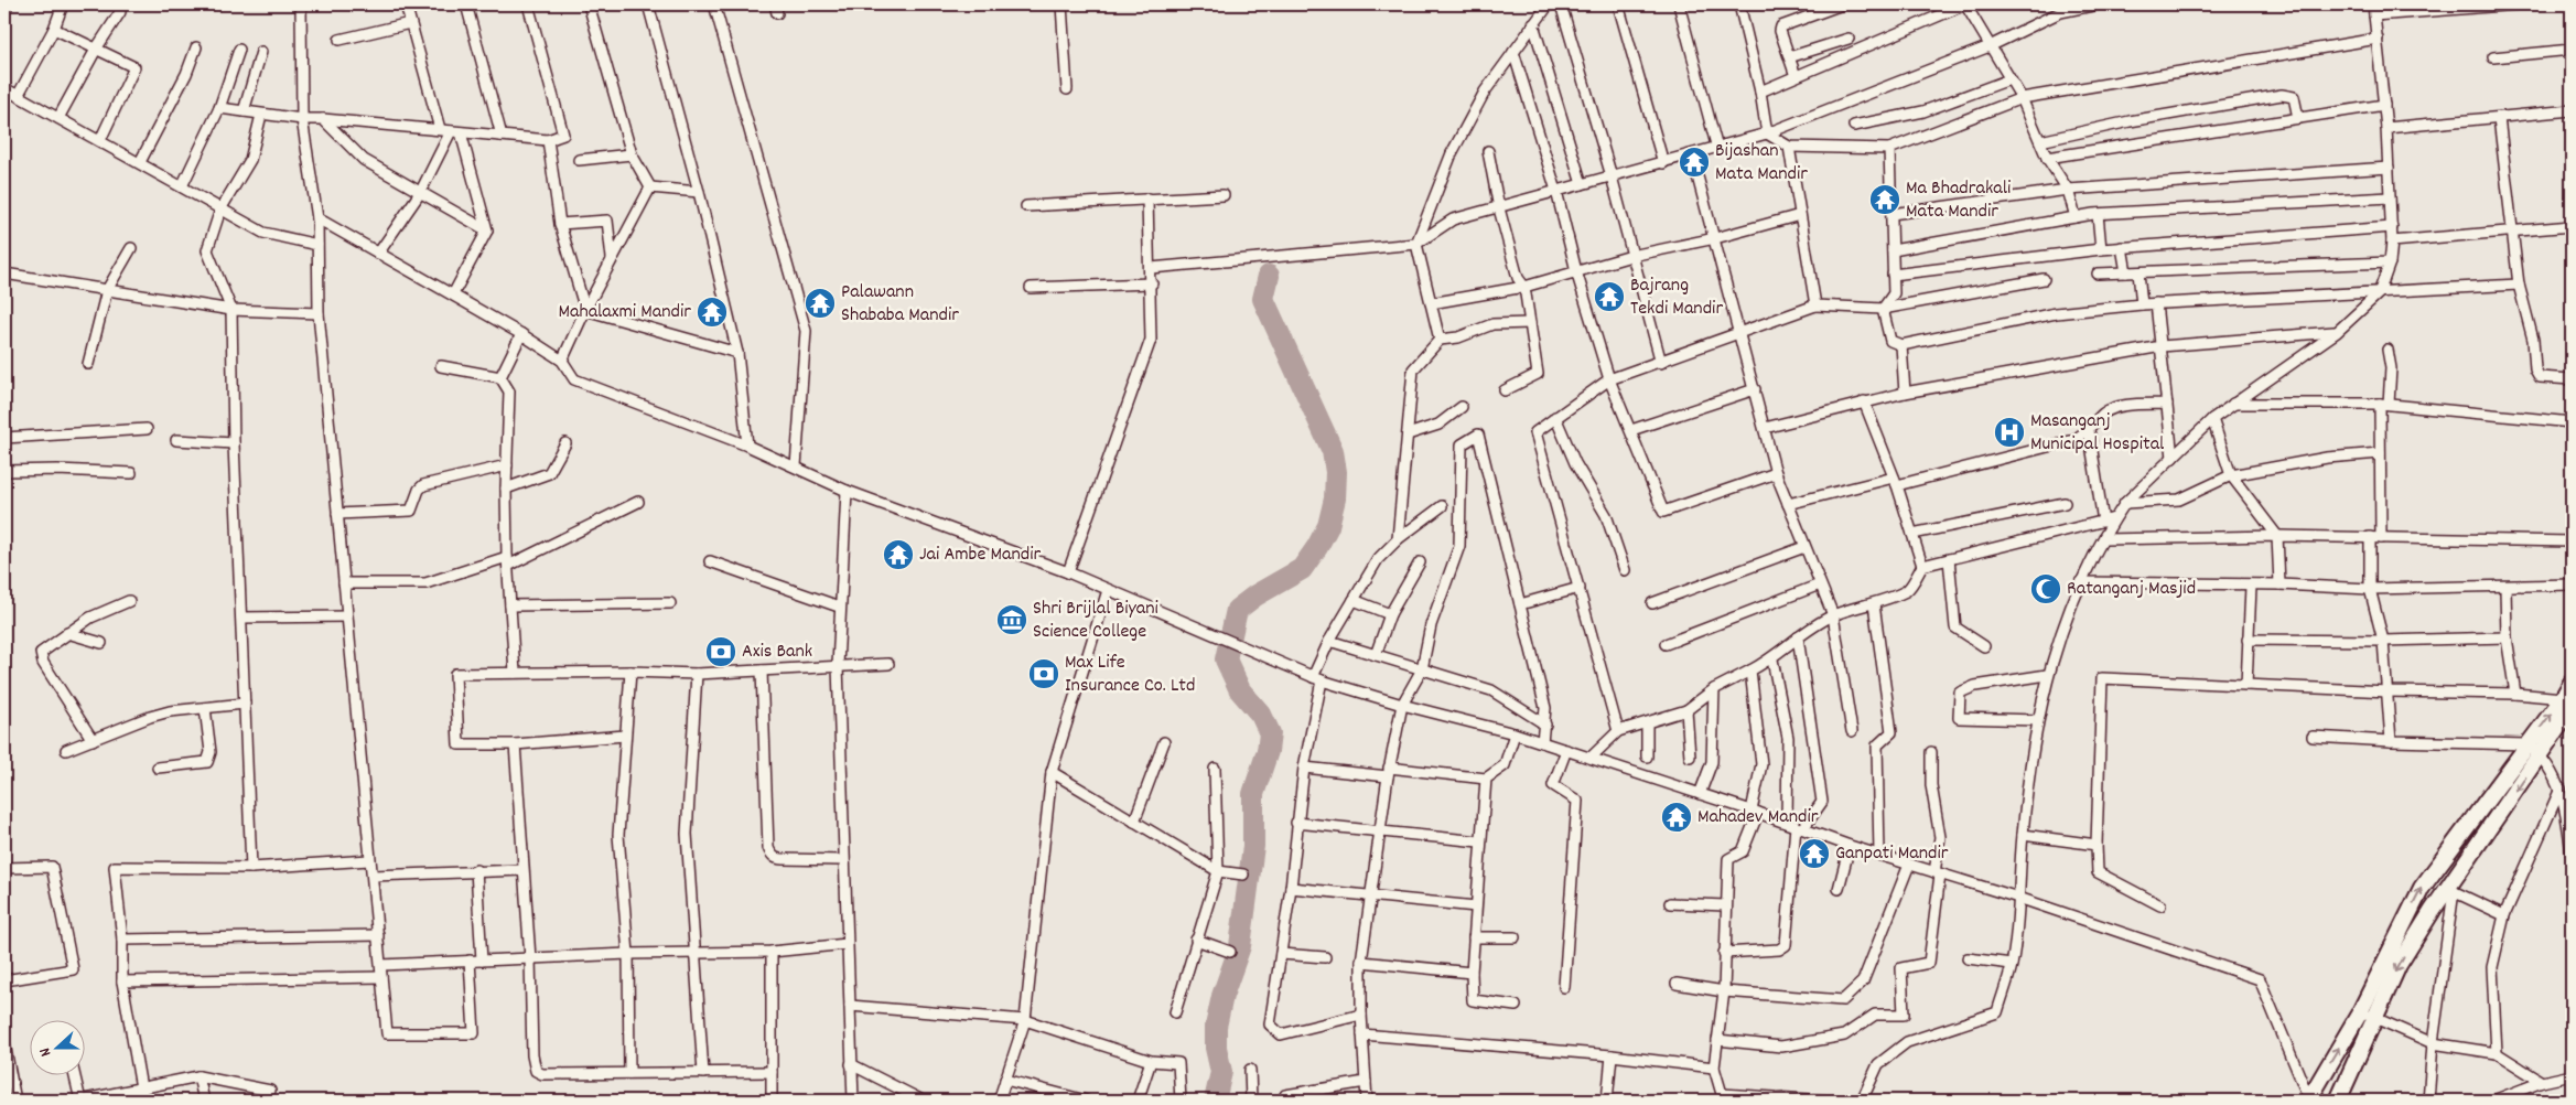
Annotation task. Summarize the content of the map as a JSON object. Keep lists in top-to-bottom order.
{
  "places": {
    "temple": [
      "Bijashan Mata Mandir",
      "Ma Bhadrakali Mata Mandir",
      "Bajrang Tekdi Mandir",
      "Palawann Shababa Mandir",
      "Mahalaxmi Mandir",
      "Jai Ambe Mandir",
      "Mahadev Mandir",
      "Ganpati Mandir"
    ],
    "hospital": ["Masanganj Municipal Hospital"],
    "mosque": ["Ratanganj Masjid"],
    "museum": ["Shri Brijlal Biyani Science College"],
    "bank": ["Axis Bank", "Max Life Insurance Co. Ltd"]
  },
  "north": "left"
}
